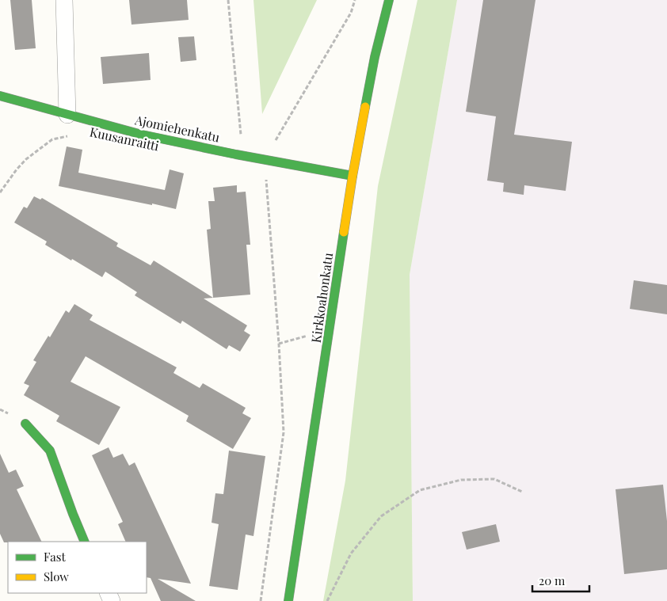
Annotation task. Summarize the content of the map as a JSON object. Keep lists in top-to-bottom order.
{
  "streets": {
    "street": ["Ajomiehenkatu", "Kirkkoahonkatu"],
    "path": ["Kuusanraitti"]
  },
  "crossings": [
    ["Ajomiehenkatu", "Kirkkoahonkatu"]
  ],
  "legend": ["Fast", "Slow"],
  "scale_bar": "20 m"
}
